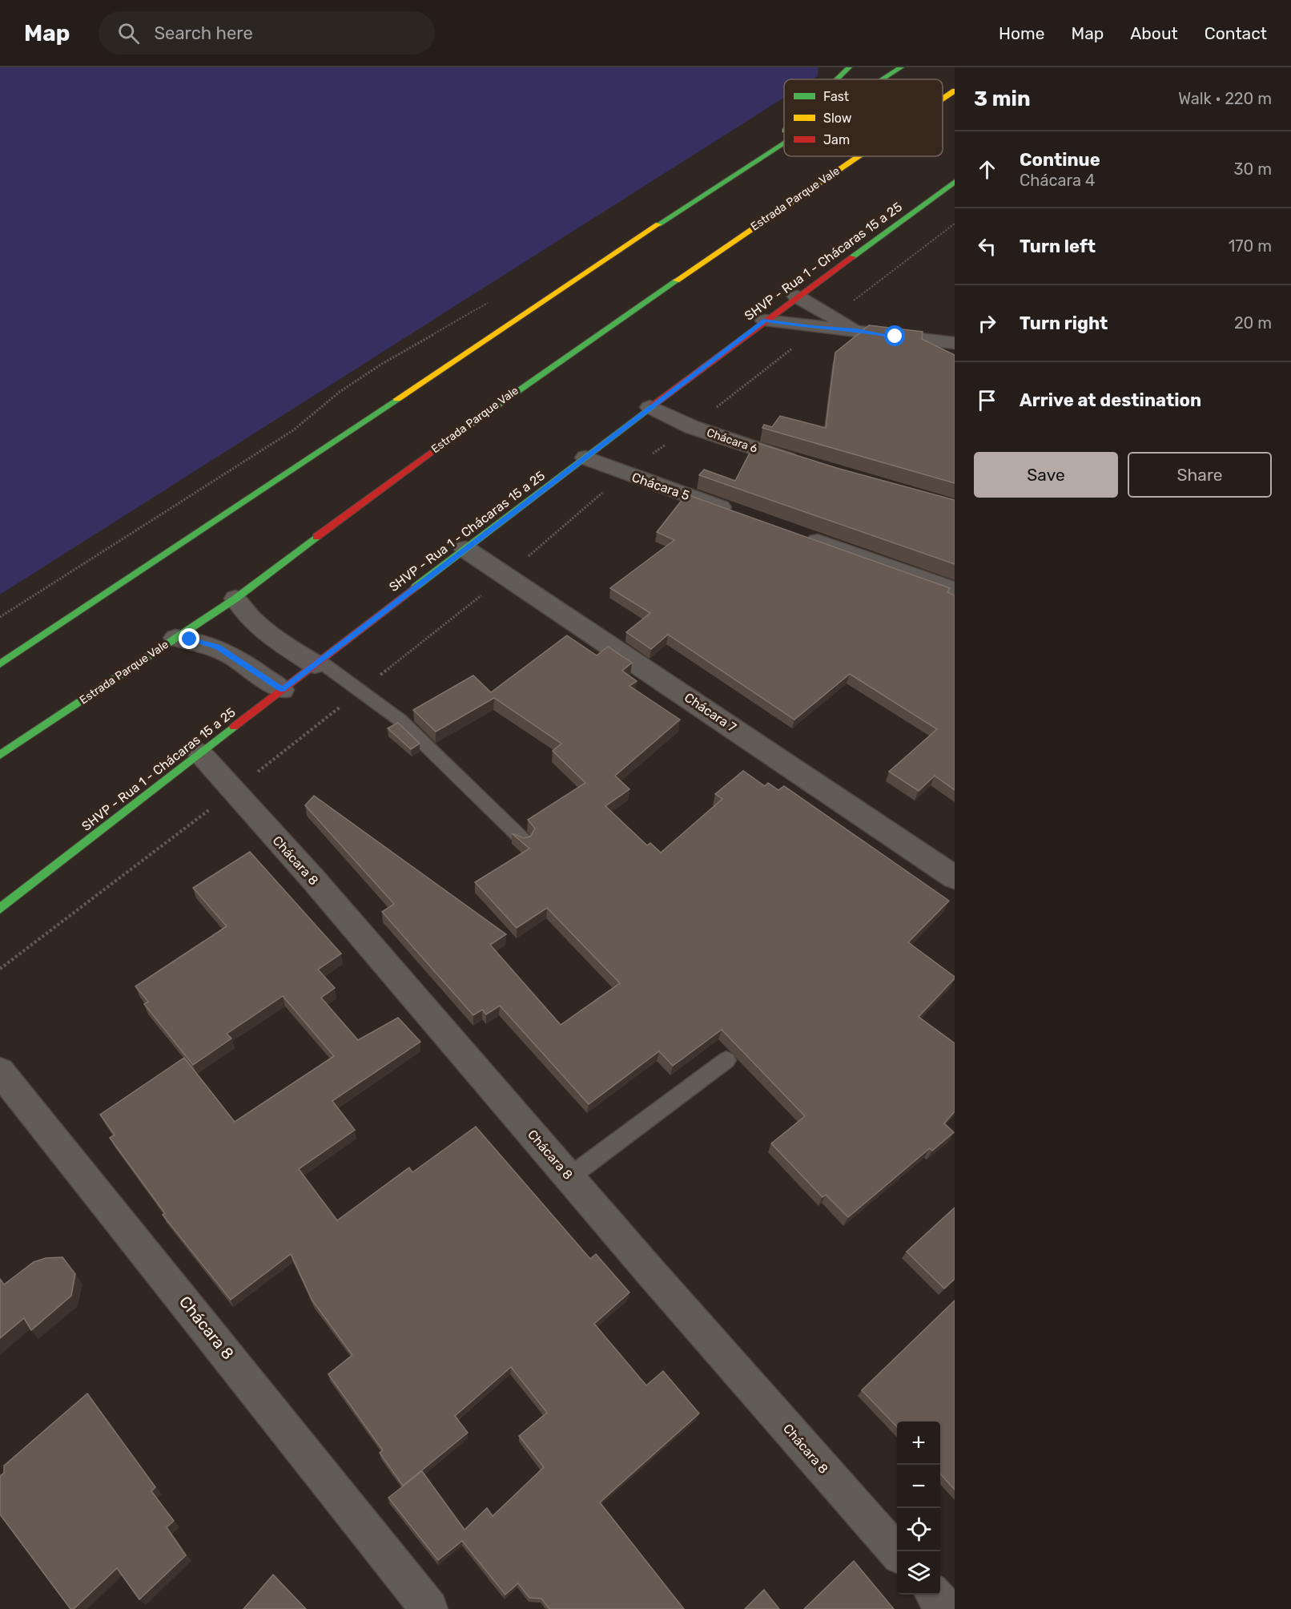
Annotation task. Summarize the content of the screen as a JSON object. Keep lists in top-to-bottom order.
{
  "streets": {
    "main road": ["Estrada Parque Vale", "SHVP - Rua 1 - Chácaras 15 a 25"],
    "street": [
      "Chácara 6",
      "Chácara 5",
      "Chácara 7",
      "Chácara 8"
    ]
  },
  "crossings": [
    ["SHVP - Rua 1 - Chácaras 15 a 25", "Chácara 6"],
    ["SHVP - Rua 1 - Chácaras 15 a 25", "Chácara 5"],
    ["SHVP - Rua 1 - Chácaras 15 a 25", "Chácara 7"],
    ["SHVP - Rua 1 - Chácaras 15 a 25", "Chácara 8"]
  ],
  "legend": ["Fast", "Slow", "Jam"],
  "page": {
    "header": "Map",
    "search": "Search here",
    "nav": [
      "Home",
      "Map",
      "About",
      "Contact"
    ],
    "heading": ["3 min", "Walk · 220 m"],
    "list": [
      ["Continue", "Chácara 4", "30 m"],
      ["Turn left", "170 m"],
      ["Turn right", "20 m"],
      "Arrive at destination"
    ],
    "buttons": ["Save", "Share"],
    "map_buttons": ["+", "−"]
  }
}
